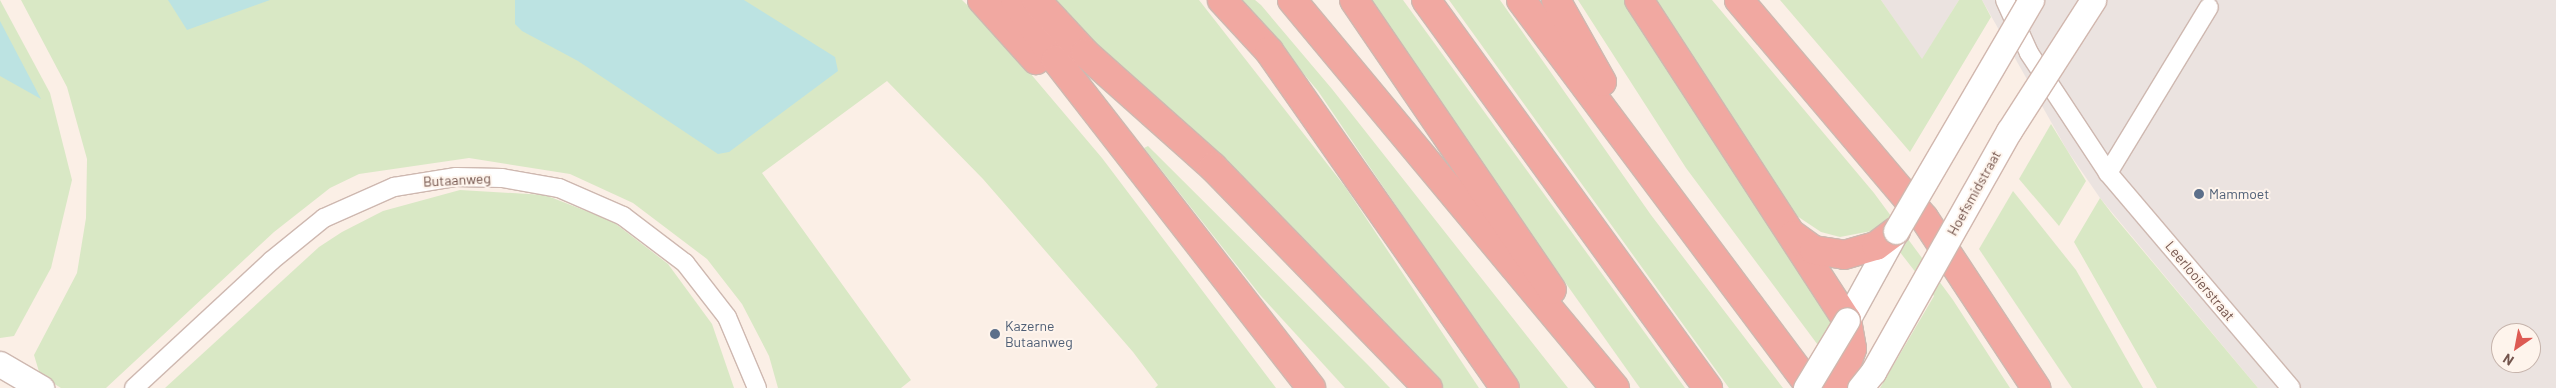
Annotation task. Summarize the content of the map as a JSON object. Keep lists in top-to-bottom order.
{
  "streets": {
    "street": ["Butaanweg", "Hoefsmidstraat", "Leerlooierstraat"]
  },
  "places": ["Mammoet", "Kazerne Butaanweg"],
  "north": "bottom left"
}
